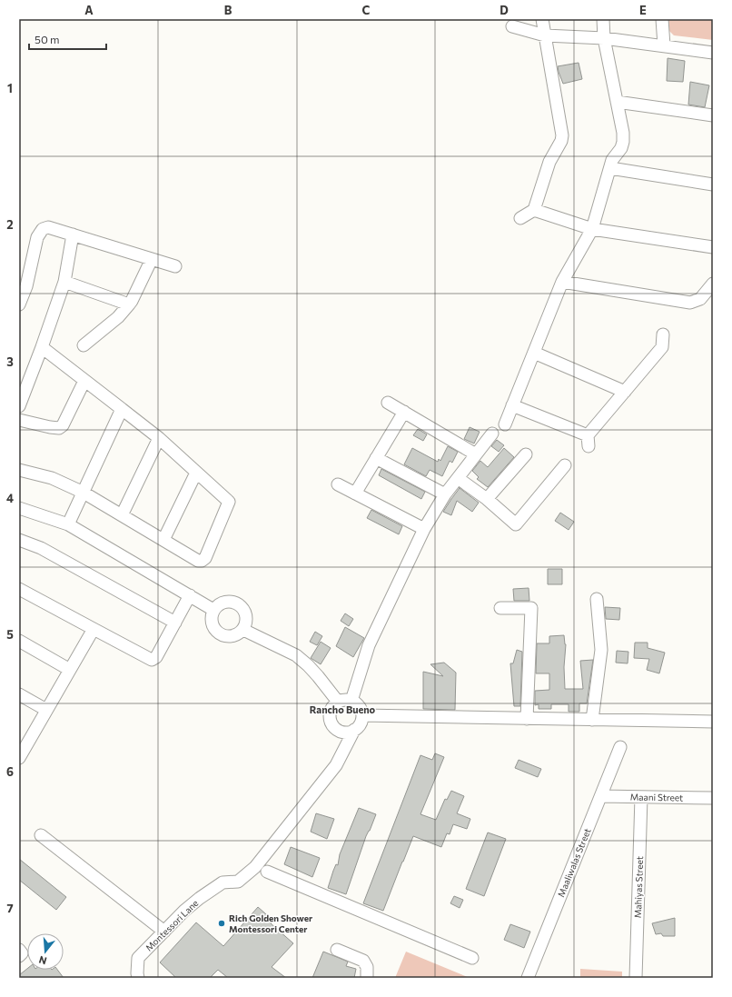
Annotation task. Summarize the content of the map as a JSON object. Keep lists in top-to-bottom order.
{
  "streets": {
    "street": [
      "Maani Street",
      "Maaliwalas Street",
      "Mahiyas Street",
      "Montessori Lane"
    ]
  },
  "crossings": [
    ["Maani Street", "Maaliwalas Street"],
    ["Maani Street", "Mahiyas Street"]
  ],
  "districts": ["Rancho Bueno"],
  "places": ["Rich Golden Shower Montessori Center"],
  "scale_bar": "50 m",
  "north": "bottom",
  "grid": {
    "columns": [
      "A",
      "B",
      "C",
      "D",
      "E"
    ],
    "rows": [
      "1",
      "2",
      "3",
      "4",
      "5",
      "6",
      "7"
    ]
  }
}
